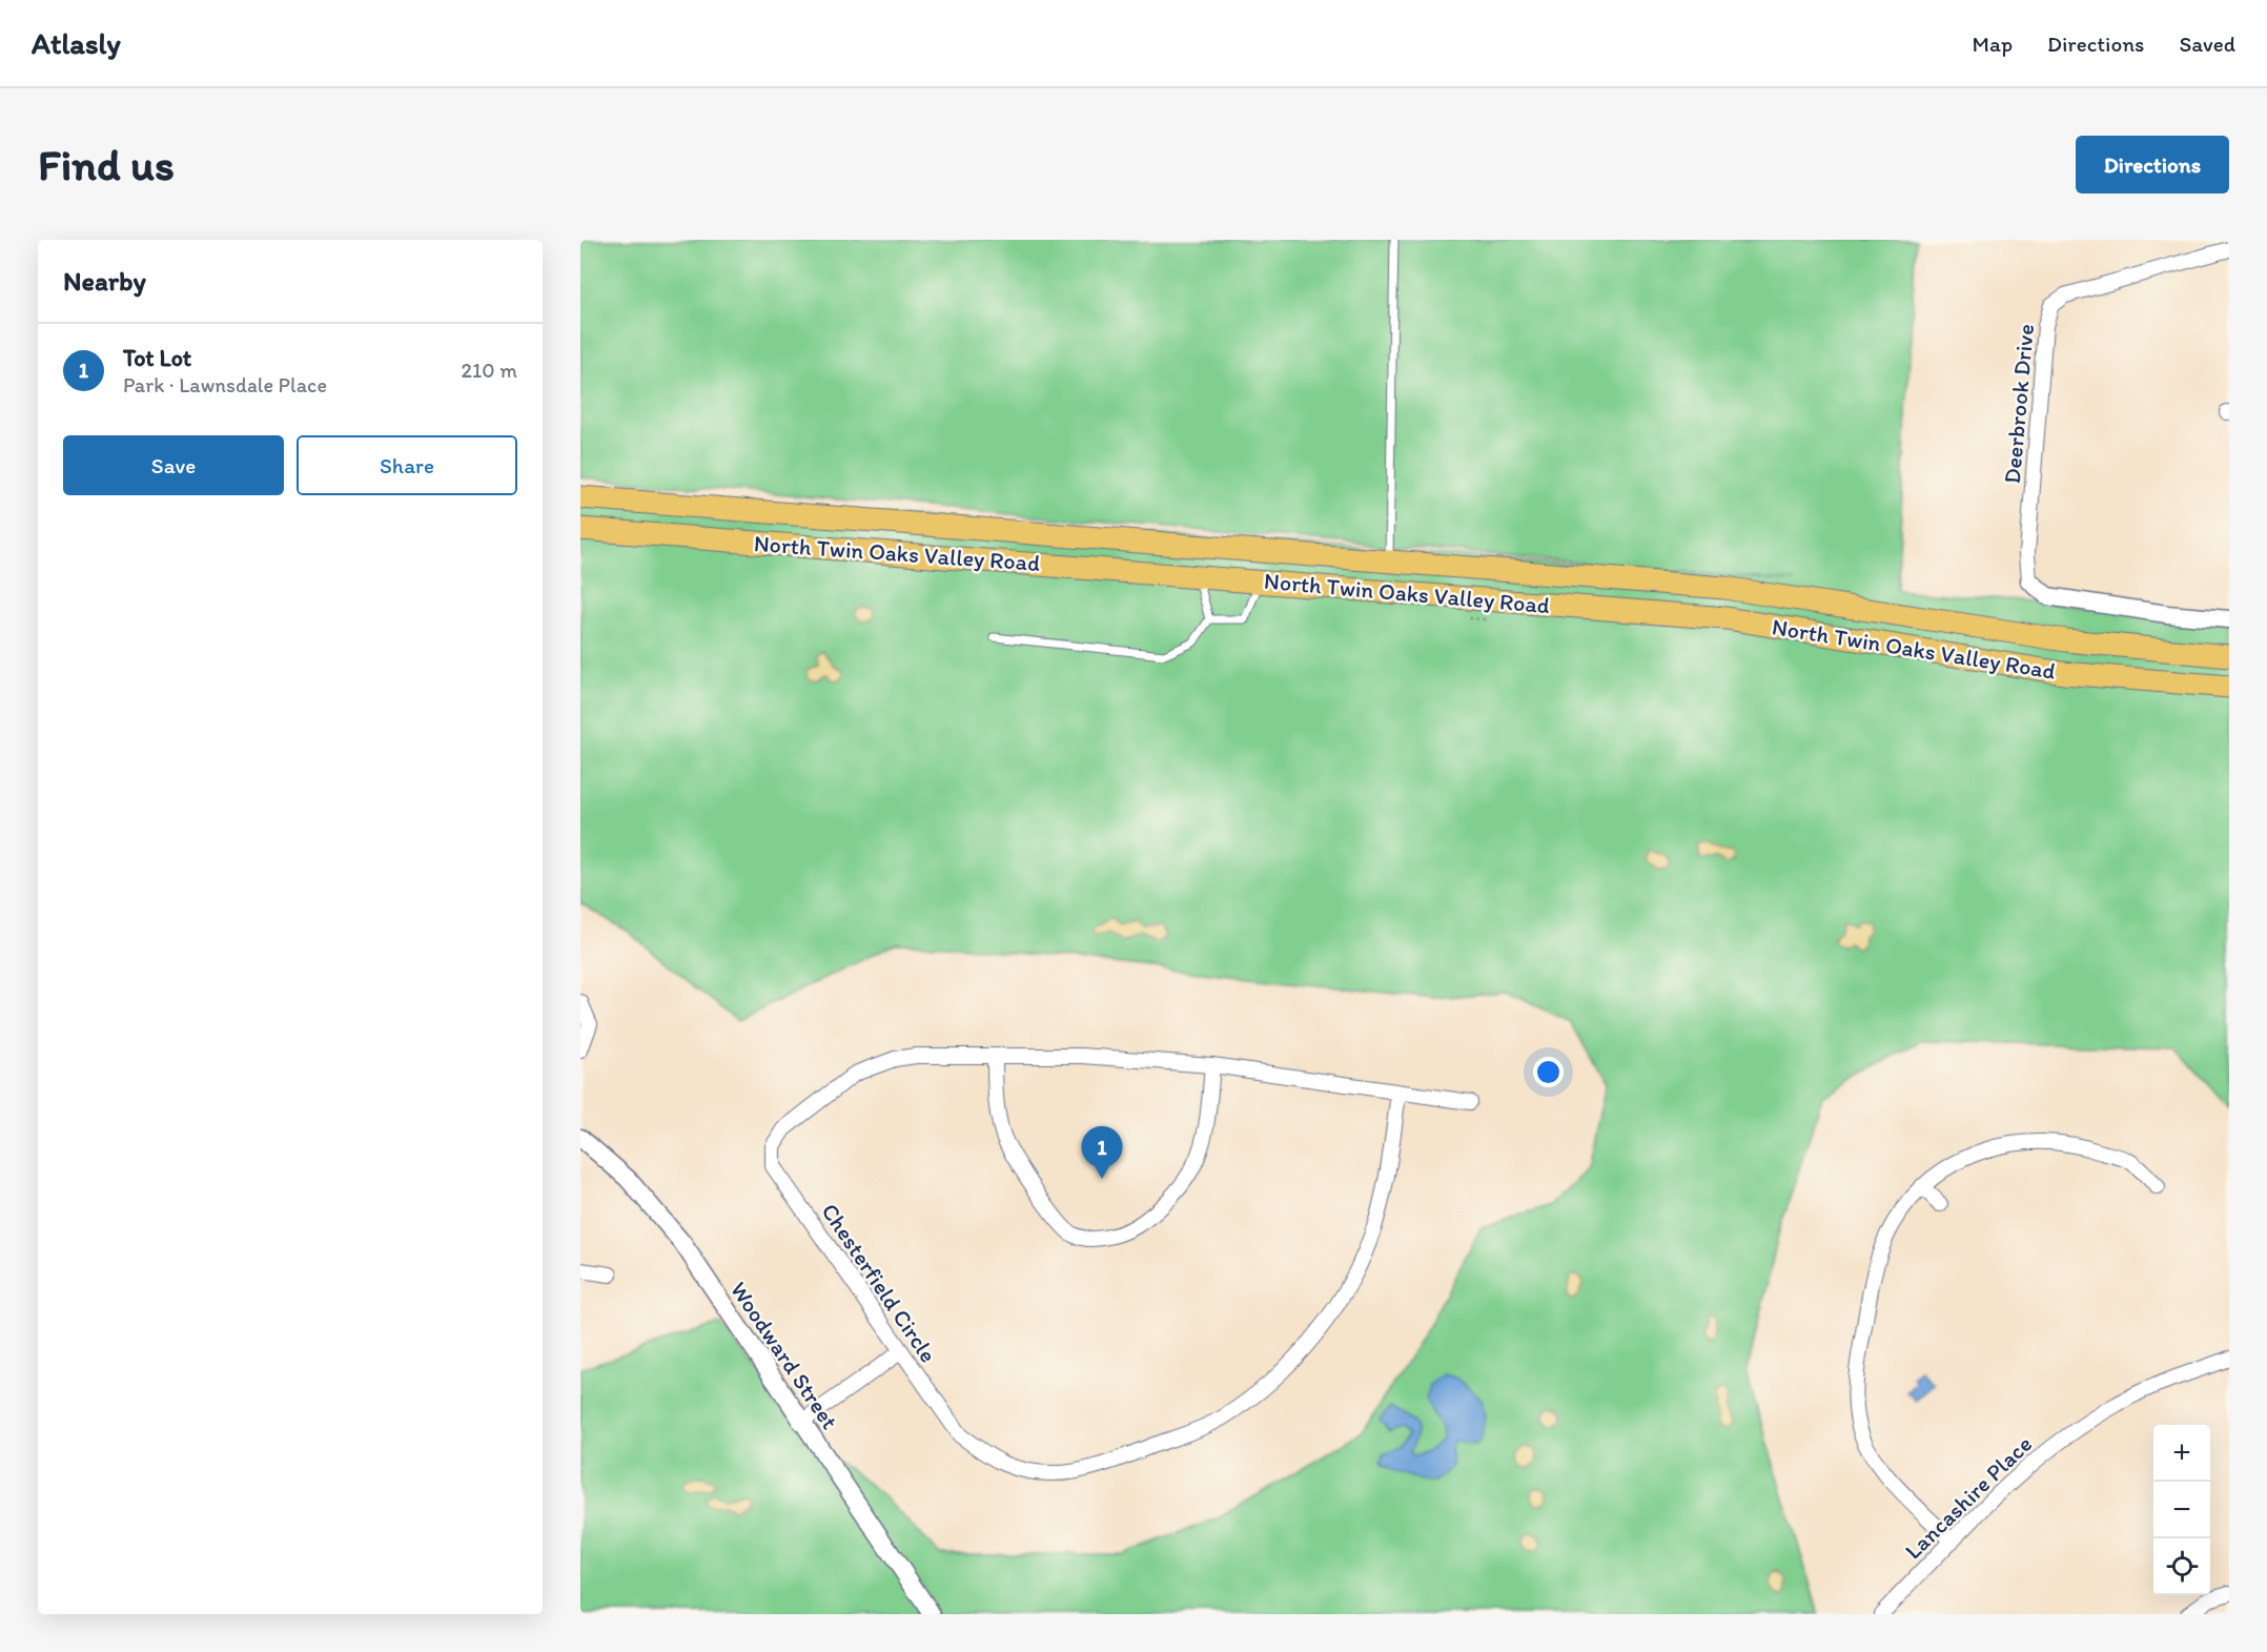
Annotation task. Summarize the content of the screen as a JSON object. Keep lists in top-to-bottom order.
{
  "streets": {
    "main road": ["North Twin Oaks Valley Road"],
    "street": [
      "Deerbrook Drive",
      "Chesterfield Circle",
      "Woodward Street",
      "Lancashire Place"
    ]
  },
  "page": {
    "header": "Atlasly",
    "nav": ["Map", "Directions", "Saved"],
    "buttons": [
      "Directions",
      ["Save", "Share"]
    ],
    "title": "Find us",
    "heading": "Nearby",
    "list": [
      {
        "mark": "1",
        "name": "Tot Lot",
        "note": "Park · Lawnsdale Place",
        "value": "210 m"
      }
    ],
    "pins": "1",
    "map_buttons": ["+", "−"]
  }
}
